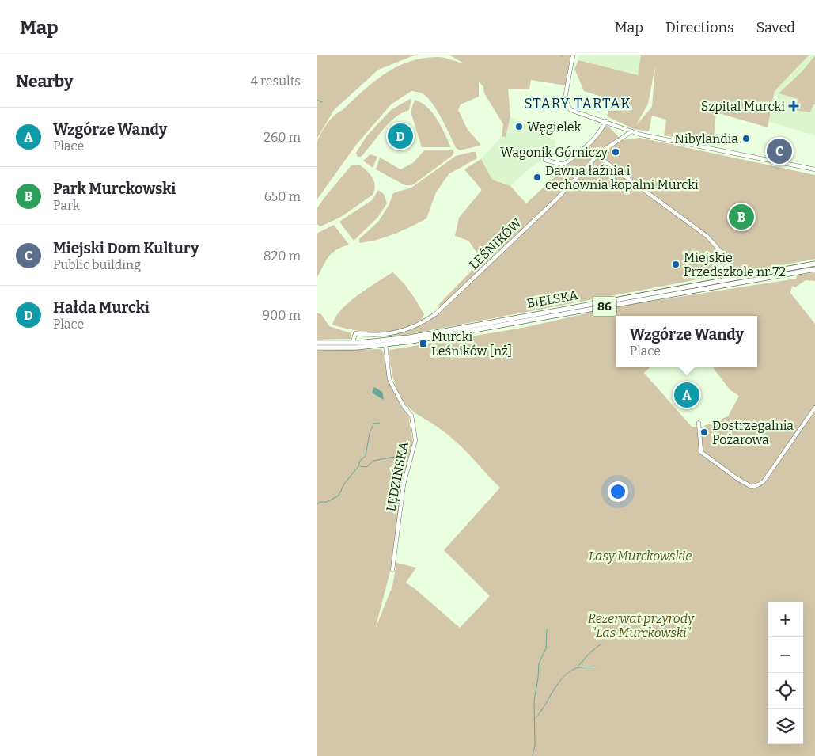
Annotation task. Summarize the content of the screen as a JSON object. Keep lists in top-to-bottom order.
{
  "streets": {
    "main road": ["BIELSKA", "86"],
    "street": ["LEŚNIKÓW", "LĘDZIŃSKA"]
  },
  "crossings": [
    ["LEŚNIKÓW", "BIELSKA"],
    ["BIELSKA", "LĘDZIŃSKA"]
  ],
  "districts": ["STARY TARTAK"],
  "parks": ["Lasy Murckowskie", "Rezerwat przyrody \"Las Murckowski\""],
  "places": {
    "health": ["Szpital Murcki"],
    "other": [
      "Węgielek",
      "Nibylandia",
      "Wagonik Górniczy",
      "Dawna łaźnia i cechownia kopalni Murcki",
      "Miejskie Przedszkole nr 72",
      "Dostrzegalnia Pożarowa"
    ],
    "transit": ["Murcki Leśników [nż]"]
  },
  "page": {
    "header": "Map",
    "nav": ["Map", "Directions", "Saved"],
    "heading": ["Nearby", "4 results"],
    "list": [
      {
        "mark": "A",
        "name": "Wzgórze Wandy",
        "note": "Place",
        "value": "260 m"
      },
      {
        "mark": "B",
        "name": "Park Murckowski",
        "note": "Park",
        "value": "650 m"
      },
      {
        "mark": "C",
        "name": "Miejski Dom Kultury",
        "note": "Public building",
        "value": "820 m"
      },
      {
        "mark": "D",
        "name": "Hałda Murcki",
        "note": "Place",
        "value": "900 m"
      }
    ],
    "pins": [
      "D",
      "C",
      "B",
      "A"
    ],
    "popup": ["Wzgórze Wandy", "Place"],
    "map_buttons": ["+", "−"]
  }
}
